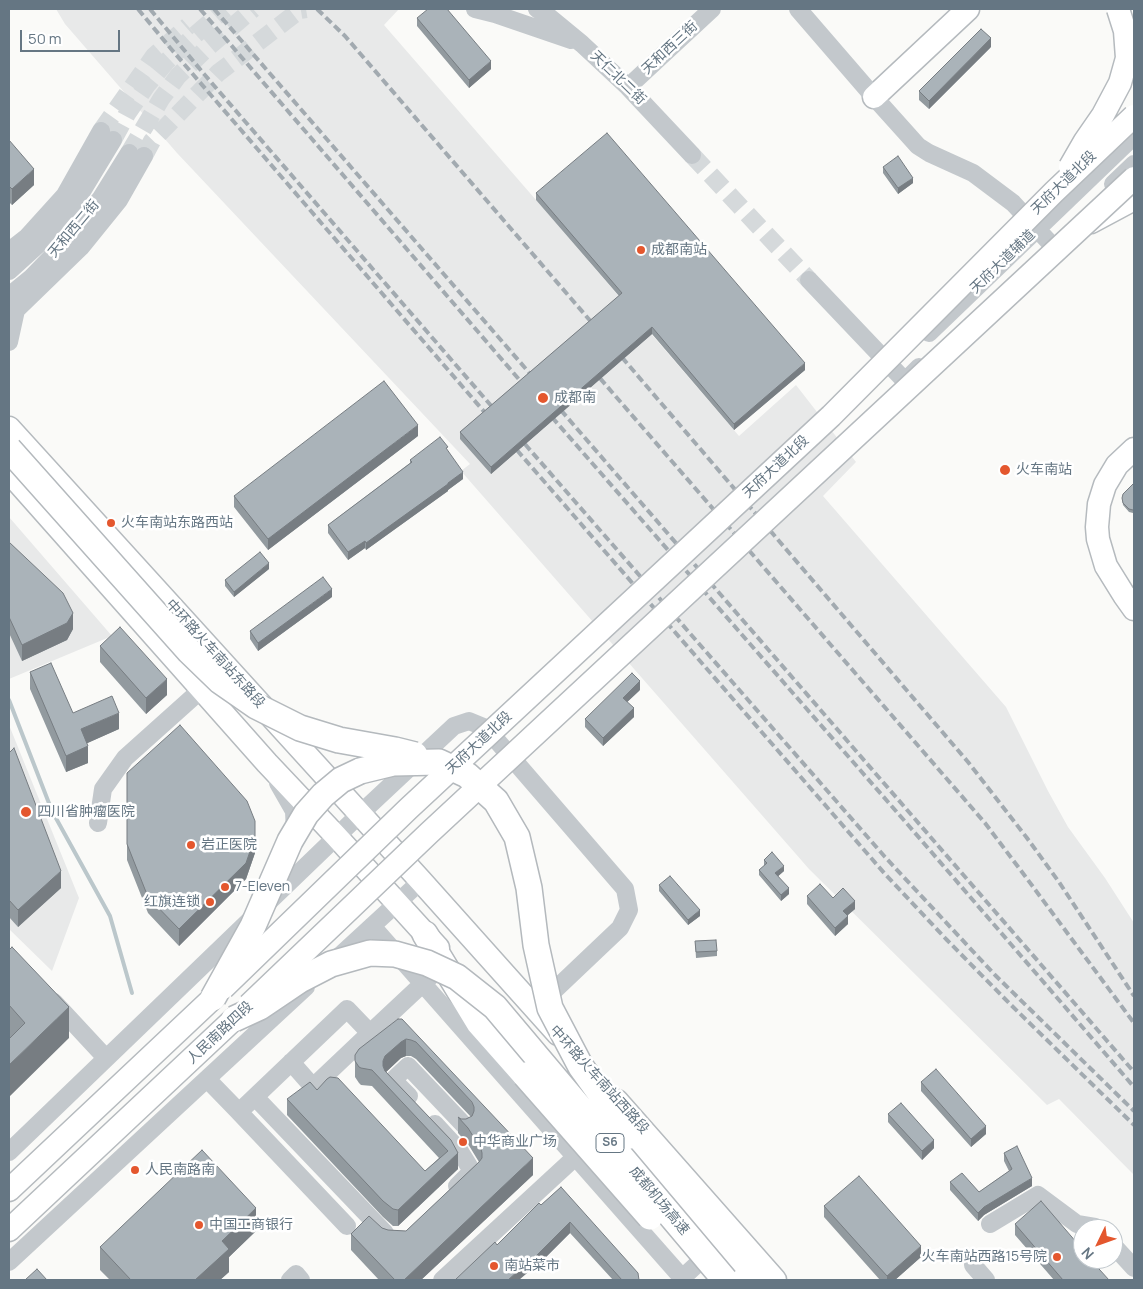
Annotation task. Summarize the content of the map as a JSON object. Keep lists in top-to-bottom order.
{
  "streets": {
    "highway": ["S6", "成都机场高速"],
    "main road": [
      "天府大道北段",
      "中环路火车南站东路段",
      "人民南路四段",
      "中环路火车南站西路段"
    ],
    "street": [
      "天和西三街",
      "天仁北二街",
      "天和西二街",
      "天府大道辅道"
    ]
  },
  "crossings": [
    ["天和西三街", "天仁北二街"],
    ["中环路火车南站东路段", "人民南路四段"],
    ["中环路火车南站东路段", "中环路火车南站西路段"],
    ["人民南路四段", "中环路火车南站西路段"],
    ["人民南路四段", "成都机场高速"]
  ],
  "places": [
    "成都南站",
    "成都南",
    "火车南站",
    "火车南站东路西站",
    "四川省肿瘤医院",
    "岩正医院",
    "7-Eleven",
    "红旗连锁",
    "中华商业广场",
    "人民南路南",
    "中国工商银行",
    "火车南站西路15号院",
    "南站菜市"
  ],
  "scale_bar": "50 m",
  "north": "bottom left"
}
